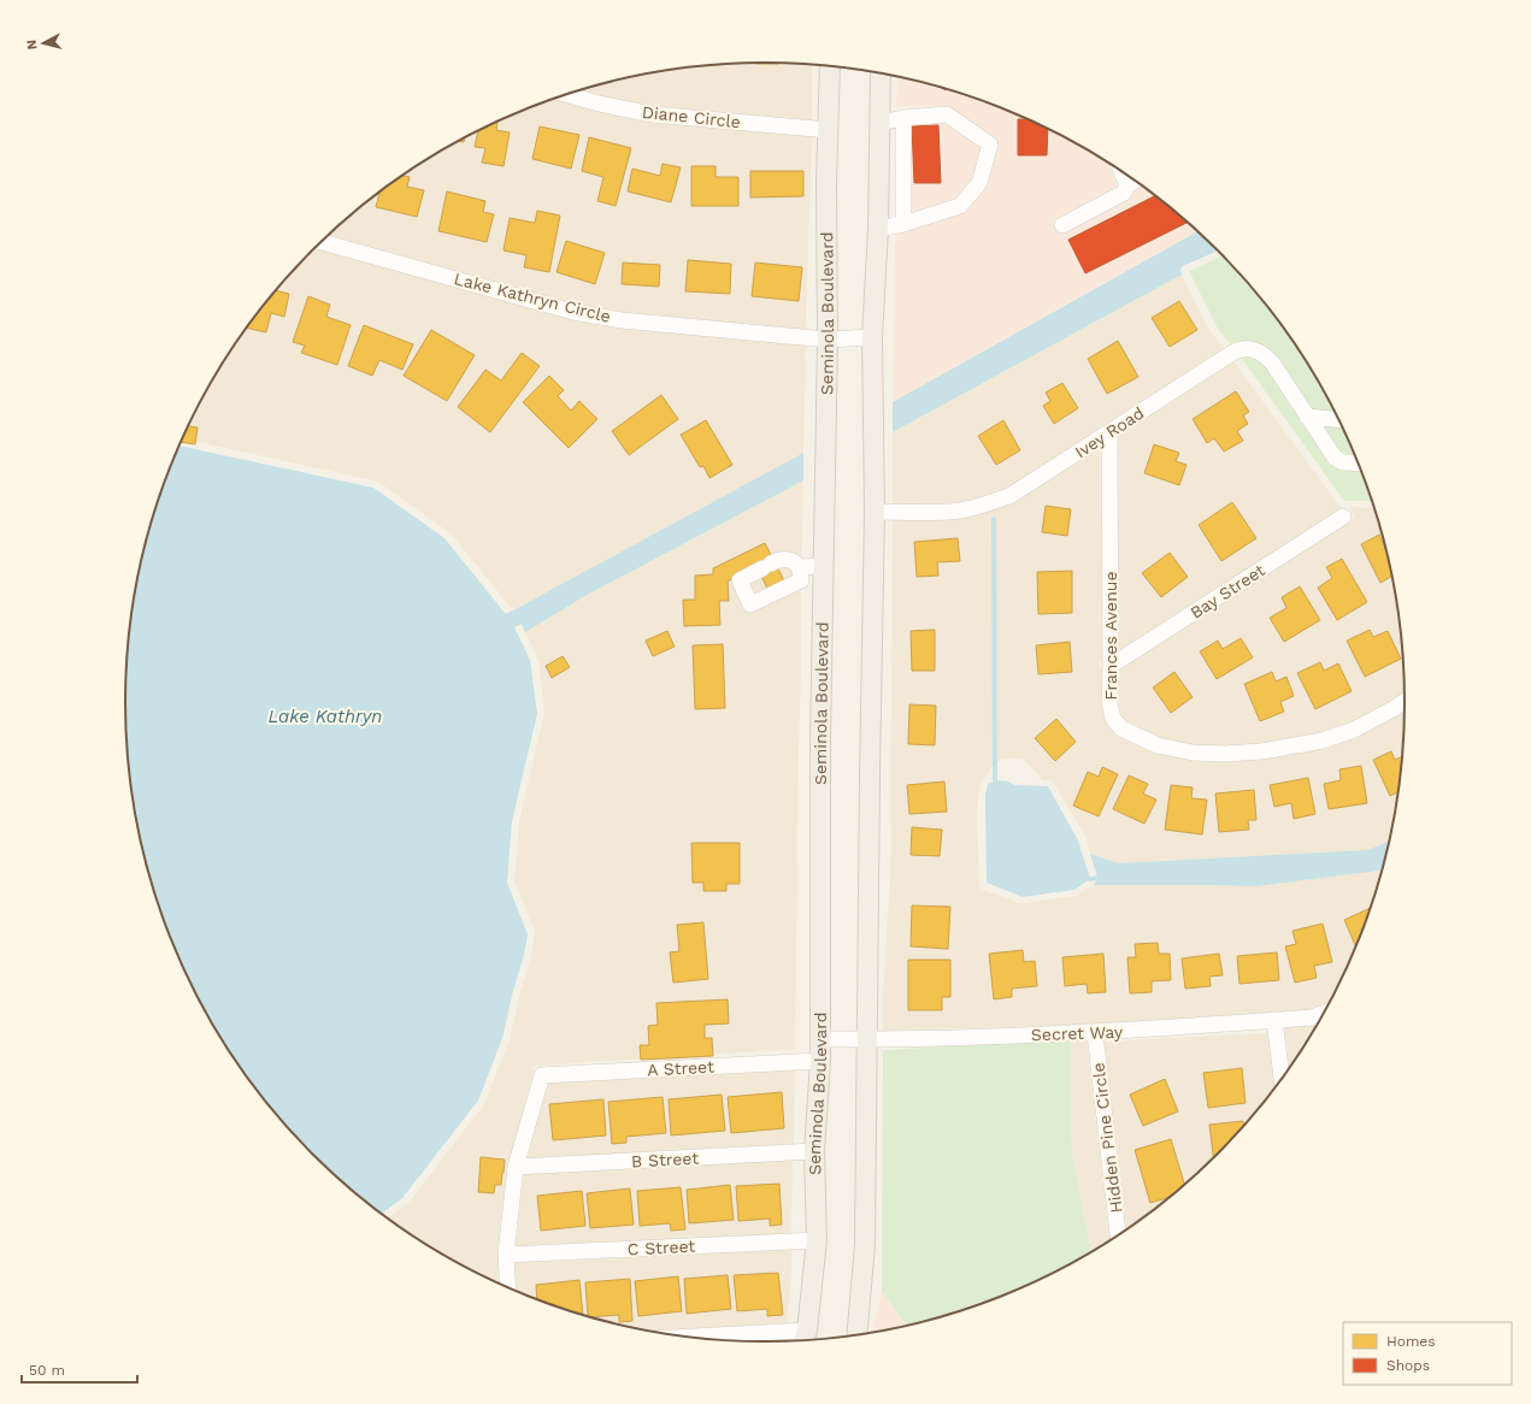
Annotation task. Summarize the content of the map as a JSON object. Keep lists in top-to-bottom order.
{
  "streets": {
    "main road": ["Seminola Boulevard"],
    "street": [
      "Diane Circle",
      "Lake Kathryn Circle",
      "Ivey Road",
      "Bay Street",
      "Frances Avenue",
      "Secret Way",
      "A Street",
      "Hidden Pine Circle",
      "B Street",
      "C Street"
    ]
  },
  "crossings": [
    ["Diane Circle", "Seminola Boulevard"],
    ["Lake Kathryn Circle", "Seminola Boulevard"],
    ["Seminola Boulevard", "Secret Way"],
    ["Seminola Boulevard", "A Street"],
    ["Seminola Boulevard", "B Street"],
    ["Seminola Boulevard", "C Street"],
    ["Ivey Road", "Frances Avenue"],
    ["Bay Street", "Frances Avenue"],
    ["Secret Way", "Hidden Pine Circle"],
    ["A Street", "B Street"]
  ],
  "water": ["Lake Kathryn"],
  "legend": ["Homes", "Shops"],
  "scale_bar": "50 m",
  "north": "left"
}
